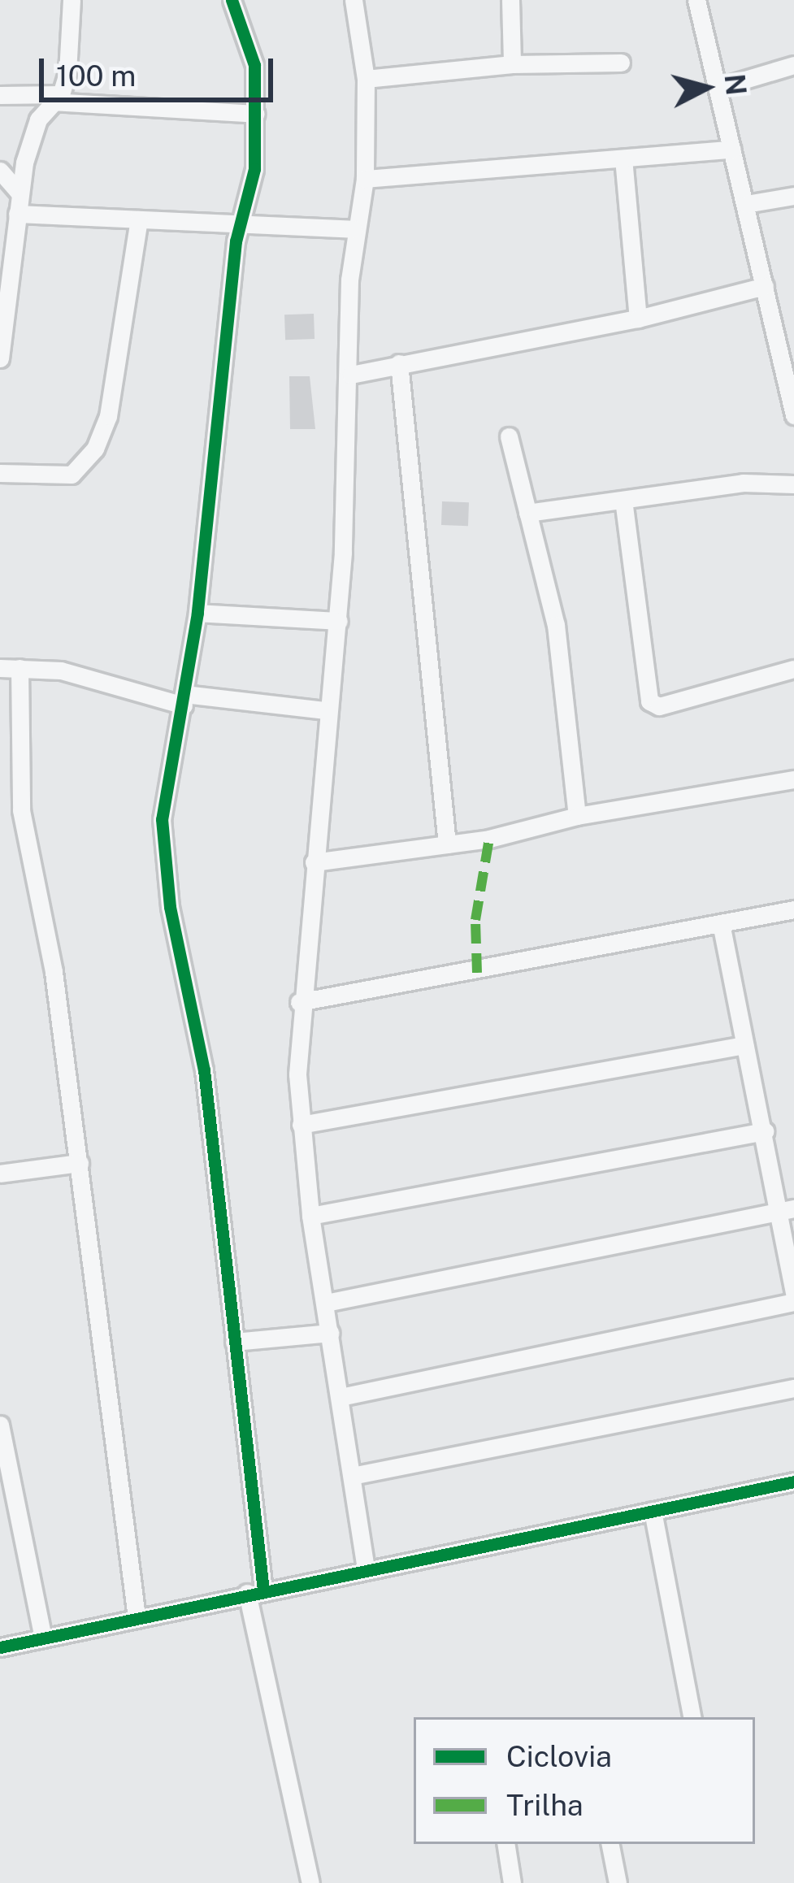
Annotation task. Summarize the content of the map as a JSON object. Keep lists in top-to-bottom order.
{
  "legend": ["Ciclovia", "Trilha"],
  "scale_bar": "100 m",
  "north": "right"
}
